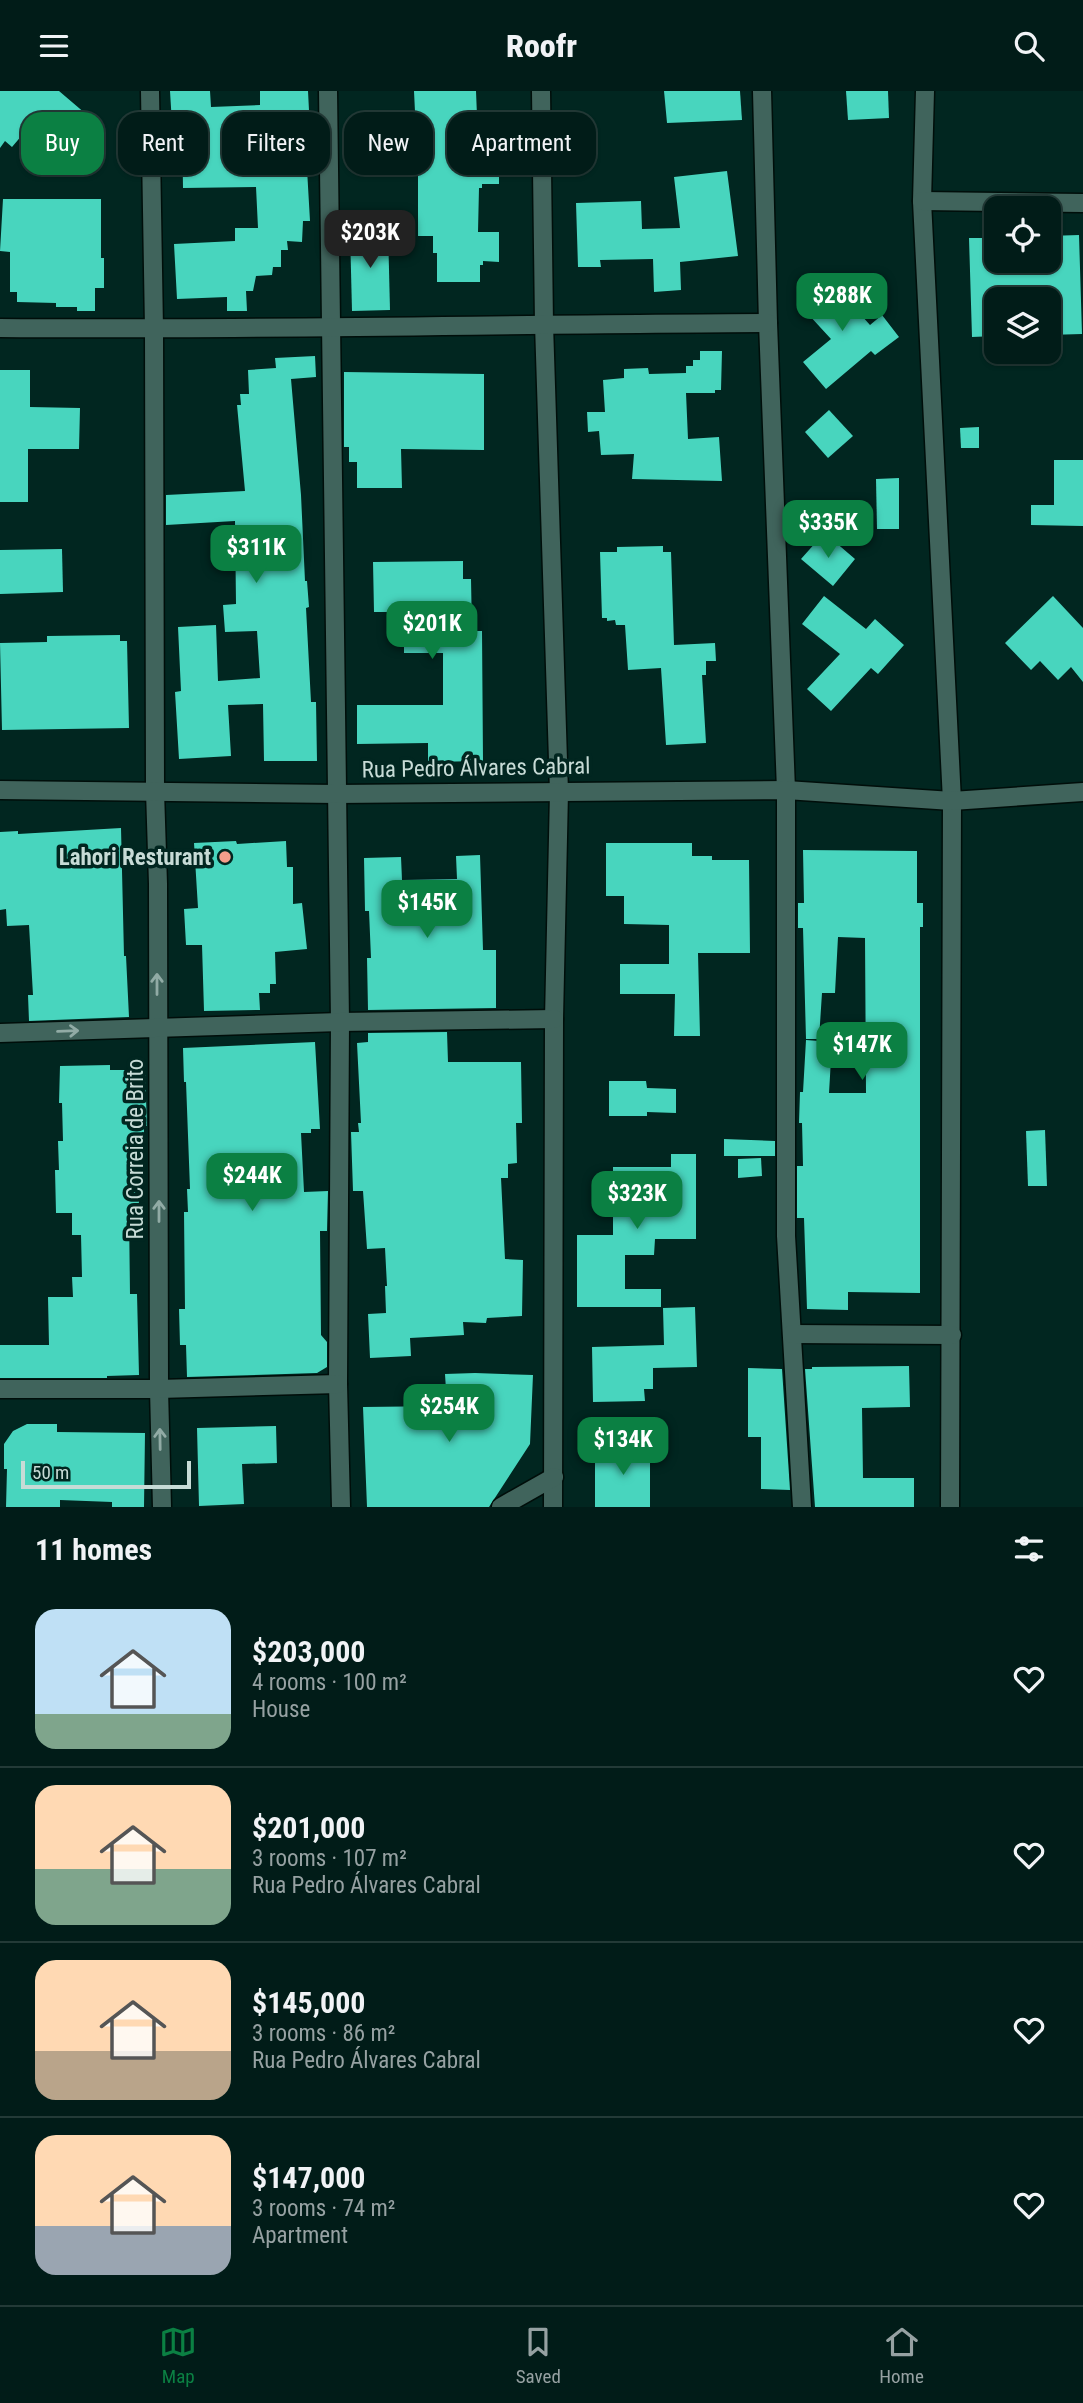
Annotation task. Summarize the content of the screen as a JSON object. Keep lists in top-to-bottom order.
{
  "streets": {
    "street": ["Rua Pedro Álvares Cabral", "Rua Correia de Brito"]
  },
  "crossings": [
    ["Rua Pedro Álvares Cabral", "Rua Correia de Brito"]
  ],
  "one_way": ["Rua Correia de Brito"],
  "places": ["Lahori Resturant"],
  "scale_bar": "50 m",
  "page": {
    "header": "Roofr",
    "chip": [
      "Buy",
      "Rent",
      "Filters",
      "New",
      "Apartment"
    ],
    "price": [
      "$203K",
      "$288K",
      "$335K",
      "$311K",
      "$201K",
      "$145K",
      "$147K",
      "$244K",
      "$323K",
      "$254K",
      "$134K"
    ],
    "scale": "50 m",
    "heading": "11 homes",
    "list": [
      {
        "name": "$203,000",
        "note": "4 rooms · 100 m² · House"
      },
      {
        "name": "$201,000",
        "note": "3 rooms · 107 m² · Rua Pedro Álvares Cabral"
      },
      {
        "name": "$145,000",
        "note": "3 rooms · 86 m² · Rua Pedro Álvares Cabral"
      },
      {
        "name": "$147,000",
        "note": "3 rooms · 74 m² · Apartment"
      }
    ],
    "tabs": ["Map", "Saved", "Home"]
  }
}
